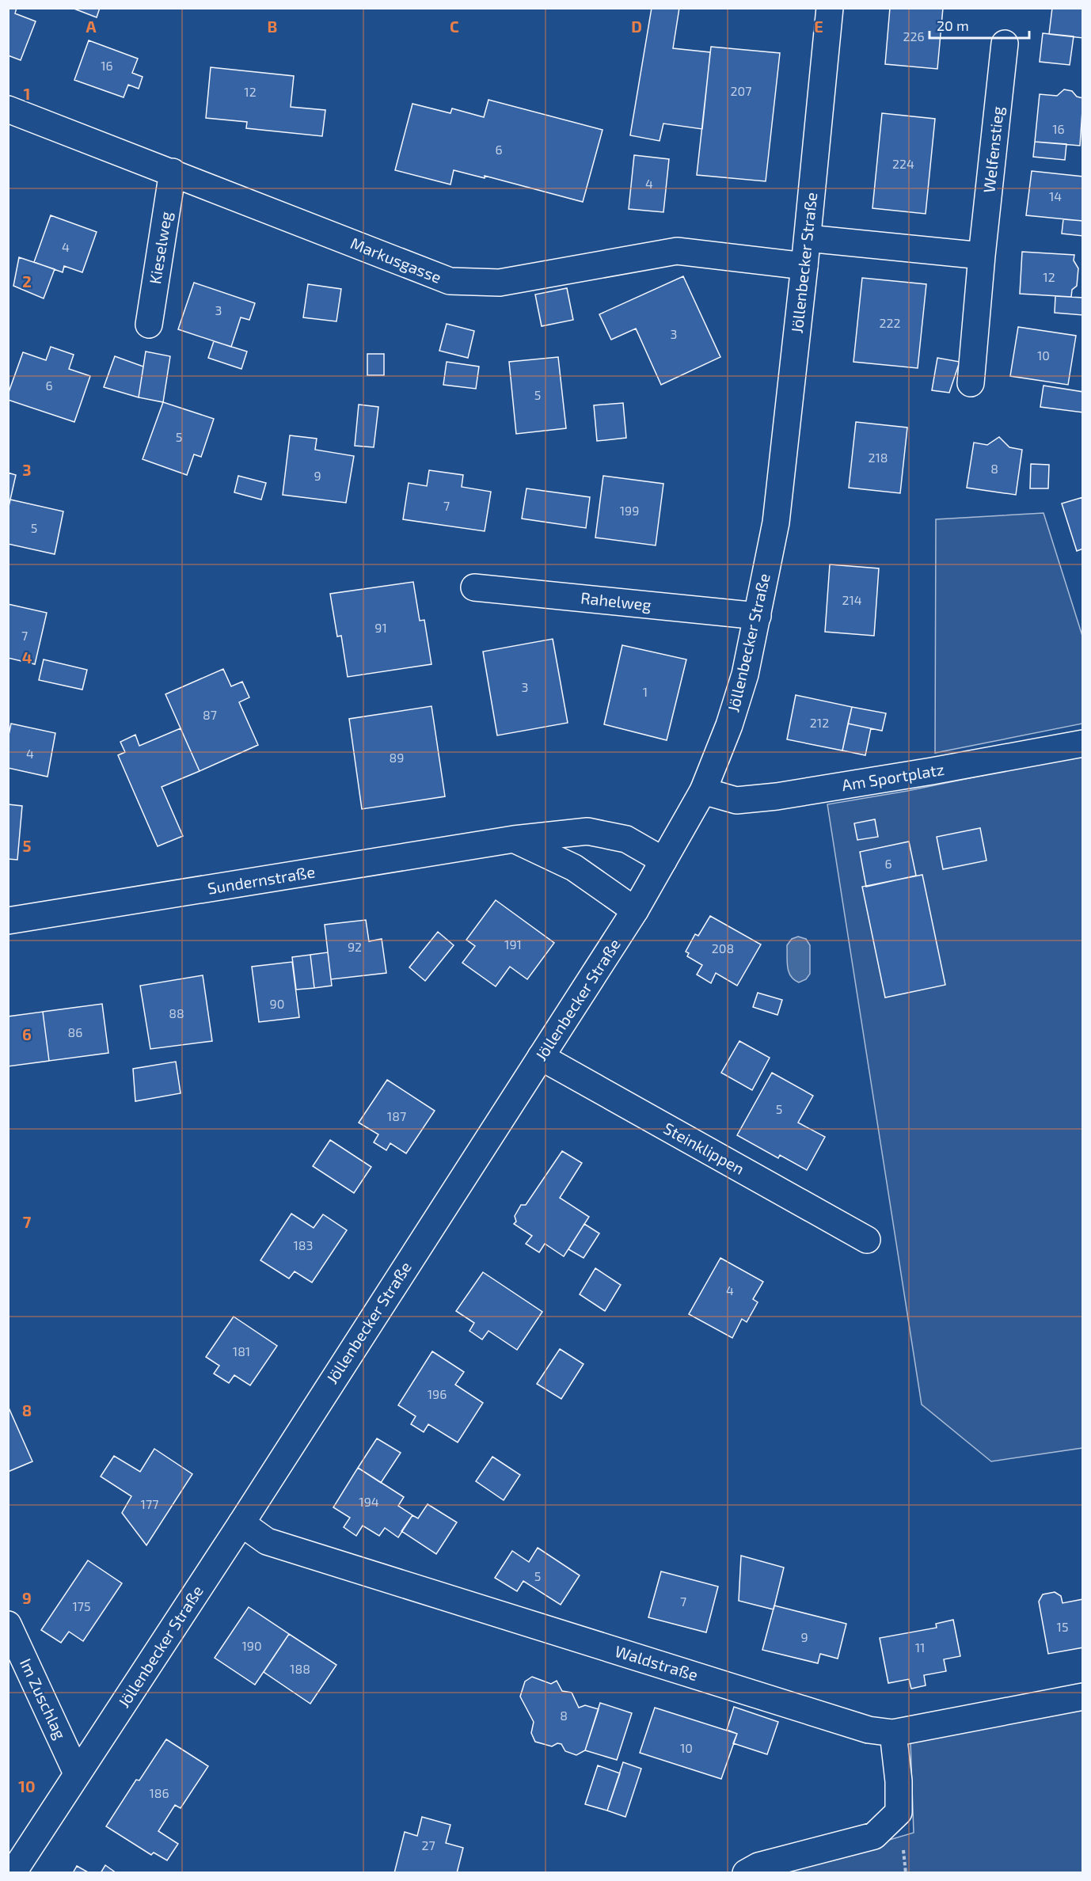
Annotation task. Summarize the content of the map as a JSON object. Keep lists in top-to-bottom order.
{
  "streets": {
    "street": [
      "Welfenstieg",
      "Kieselweg",
      "Markusgasse",
      "Jöllenbecker Straße",
      "Rahelweg",
      "Am Sportplatz",
      "Sundernstraße",
      "Steinklippen",
      "Waldstraße",
      "Im Zuschlag"
    ]
  },
  "crossings": [
    ["Kieselweg", "Markusgasse"],
    ["Markusgasse", "Jöllenbecker Straße"],
    ["Jöllenbecker Straße", "Rahelweg"],
    ["Jöllenbecker Straße", "Am Sportplatz"],
    ["Jöllenbecker Straße", "Sundernstraße"],
    ["Jöllenbecker Straße", "Steinklippen"],
    ["Jöllenbecker Straße", "Waldstraße"],
    ["Jöllenbecker Straße", "Im Zuschlag"]
  ],
  "house_numbers": [
    "226",
    "16",
    "207",
    "12",
    "16",
    "6",
    "224",
    "4",
    "14",
    "4",
    "12",
    "3",
    "222",
    "3",
    "10",
    "6",
    "5",
    "5",
    "218",
    "8",
    "9",
    "7",
    "199",
    "5",
    "214",
    "91",
    "7",
    "3",
    "1",
    "87",
    "212",
    "4",
    "89",
    "6",
    "191",
    "92",
    "208",
    "90",
    "88",
    "86",
    "5",
    "187",
    "183",
    "4",
    "181",
    "196",
    "194",
    "177",
    "5",
    "7",
    "175",
    "15",
    "9",
    "190",
    "11",
    "188",
    "8",
    "10",
    "186",
    "27"
  ],
  "scale_bar": "20 m",
  "grid": {
    "columns": [
      "A",
      "B",
      "C",
      "D",
      "E"
    ],
    "rows": [
      "1",
      "2",
      "3",
      "4",
      "5",
      "6",
      "7",
      "8",
      "9",
      "10"
    ]
  }
}
